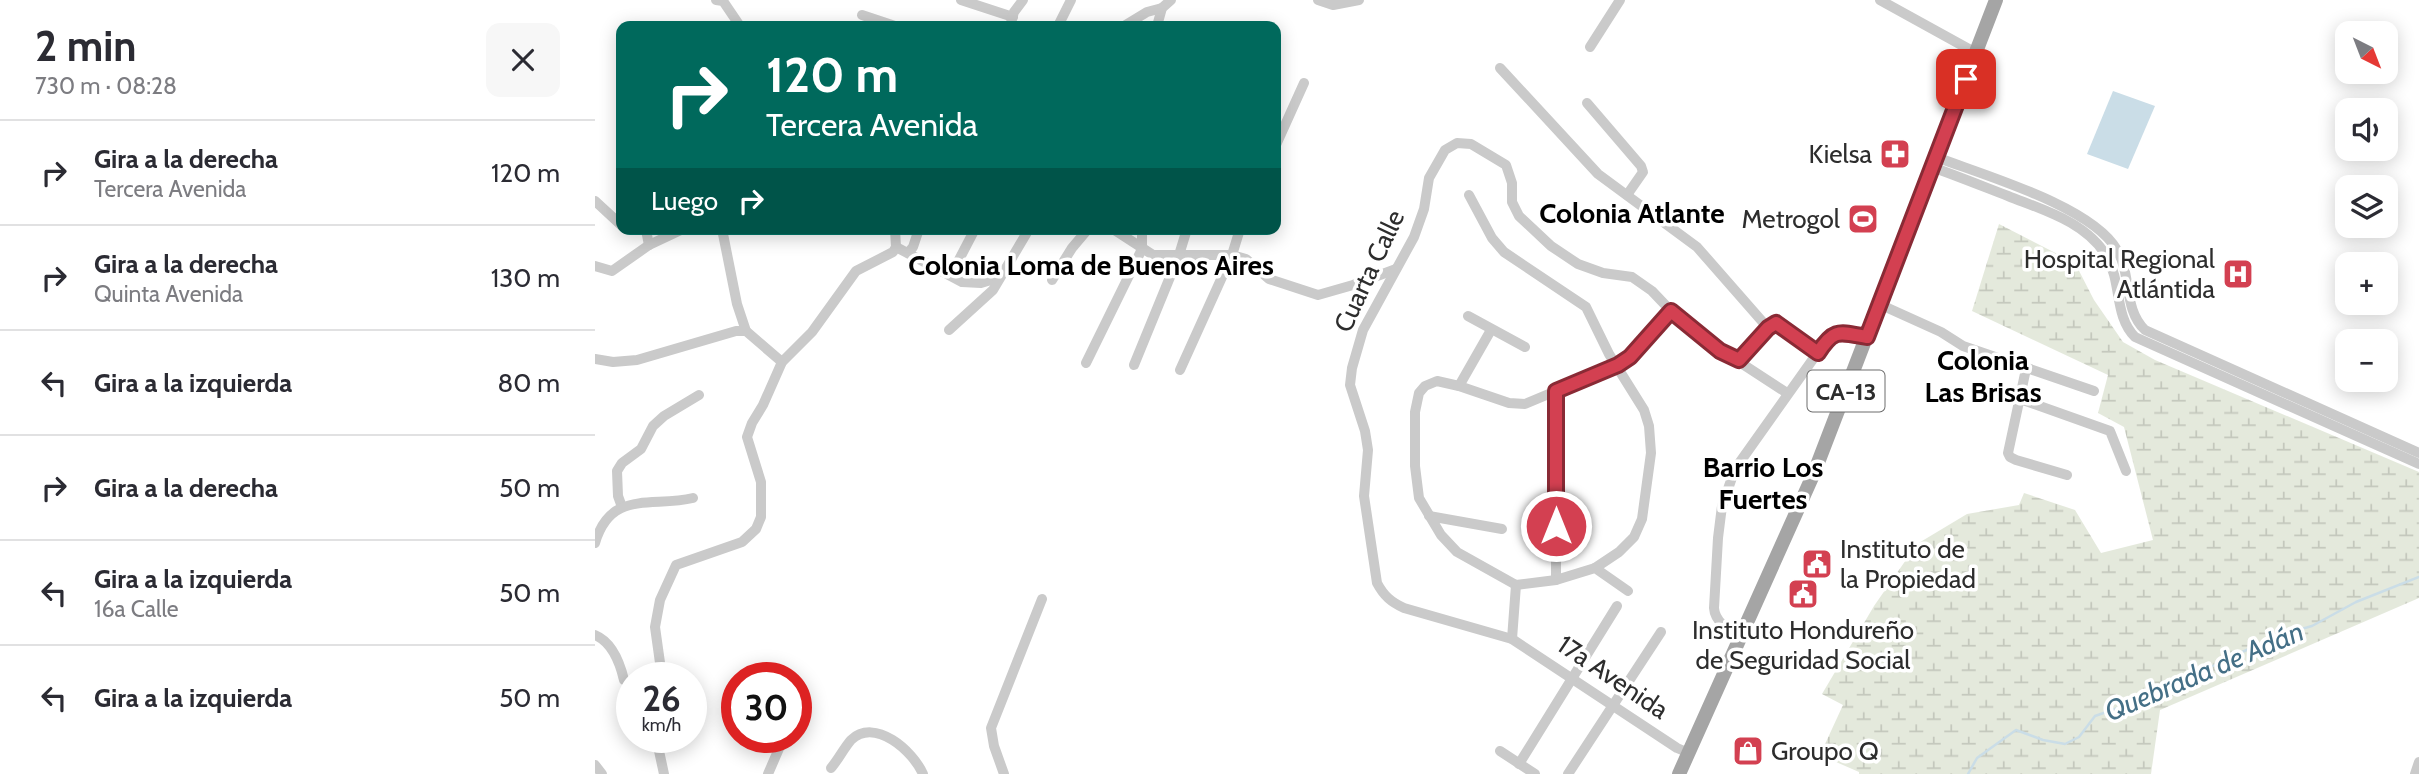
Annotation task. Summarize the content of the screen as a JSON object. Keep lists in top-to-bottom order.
{
  "streets": {
    "main road": ["CA-13"],
    "street": ["Cuarta Calle", "17a Avenida"]
  },
  "crossings": [
    ["Cuarta Calle", "17a Avenida"],
    ["CA-13", "17a Avenida"]
  ],
  "districts": [
    "Colonia Atlante",
    "Colonia Loma de Buenos Aires",
    "Colonia Las Brisas",
    "Barrio Los Fuertes"
  ],
  "water": ["Quebrada de Adán"],
  "places": {
    "pharmacy": ["Kielsa"],
    "sports": ["Metrogol"],
    "hospital": ["Hospital Regional Atlántida"],
    "public building": ["Instituto de la Propiedad", "Instituto Hondureño de Seguridad Social"],
    "shop": ["Groupo Q"]
  },
  "north": "bottom right",
  "page": {
    "heading": ["2 min", "730 m · 08:28"],
    "map_buttons": ["+", "−"],
    "turn": ["120 m", "Tercera Avenida"],
    "list": [
      {
        "name": "Gira a la derecha",
        "note": "Tercera Avenida",
        "value": "120 m"
      },
      {
        "name": "Gira a la derecha",
        "note": "Quinta Avenida",
        "value": "130 m"
      },
      {
        "name": "Gira a la izquierda",
        "value": "80 m"
      },
      {
        "name": "Gira a la derecha",
        "value": "50 m"
      },
      {
        "name": "Gira a la izquierda",
        "note": "16a Calle",
        "value": "50 m"
      },
      {
        "name": "Gira a la izquierda",
        "value": "50 m"
      }
    ],
    "then": "Luego",
    "speed": "26 km/h",
    "limit": "30"
  }
}
